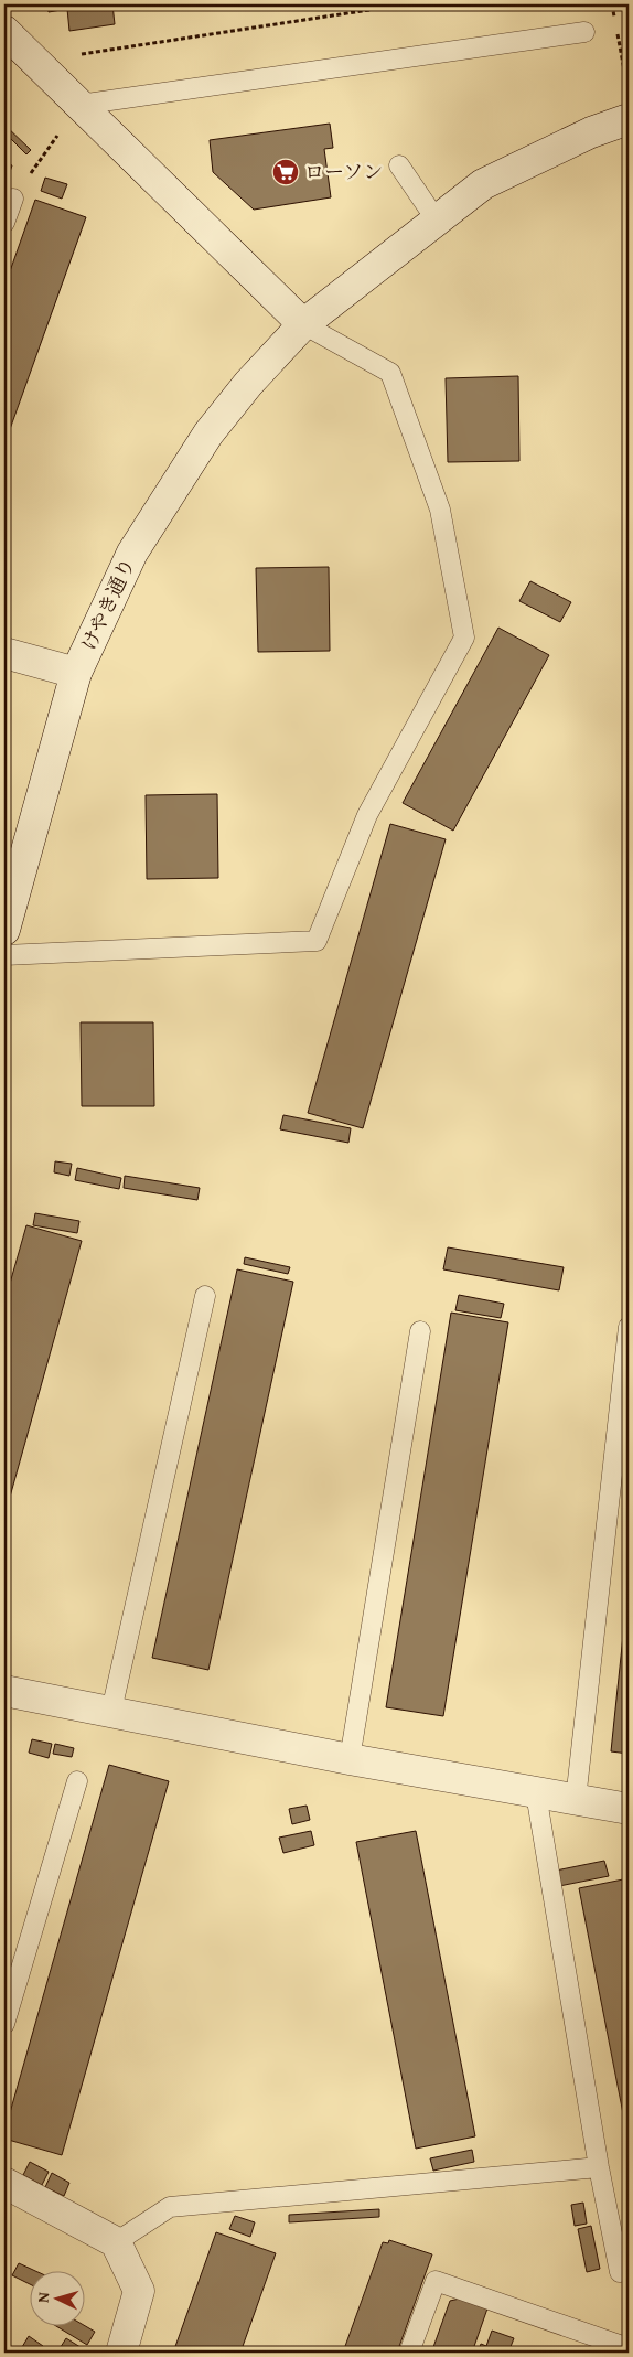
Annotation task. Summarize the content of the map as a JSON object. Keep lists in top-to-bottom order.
{
  "streets": {
    "street": ["けやき通り"]
  },
  "places": {
    "supermarket": ["ローソン"]
  },
  "north": "left"
}
